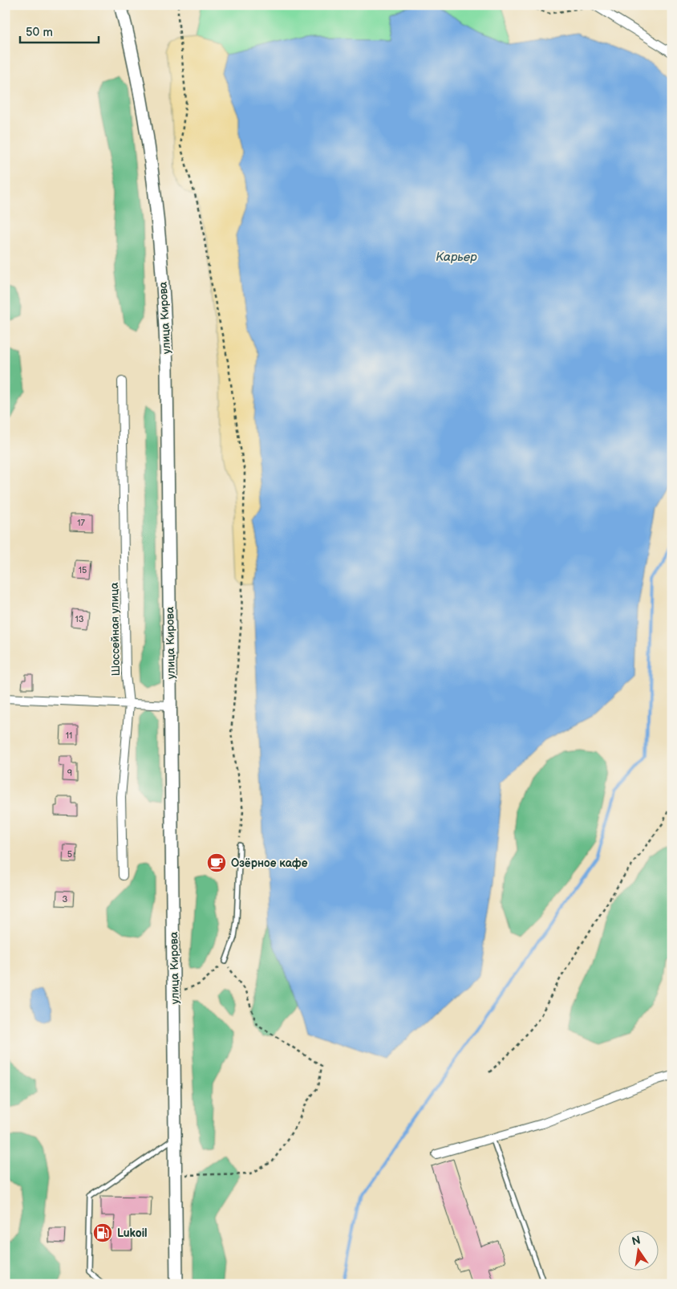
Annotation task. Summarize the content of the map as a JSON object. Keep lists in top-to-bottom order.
{
  "streets": {
    "main road": ["улица Кирова"],
    "street": ["Шоссейная улица"]
  },
  "water": ["Карьер"],
  "places": {
    "cafe": ["Озёрное кафе"],
    "fuel station": ["Lukoil"]
  },
  "house_numbers": [
    "17",
    "15",
    "13",
    "11",
    "9",
    "5",
    "3"
  ],
  "scale_bar": "50 m",
  "north": "top"
}
